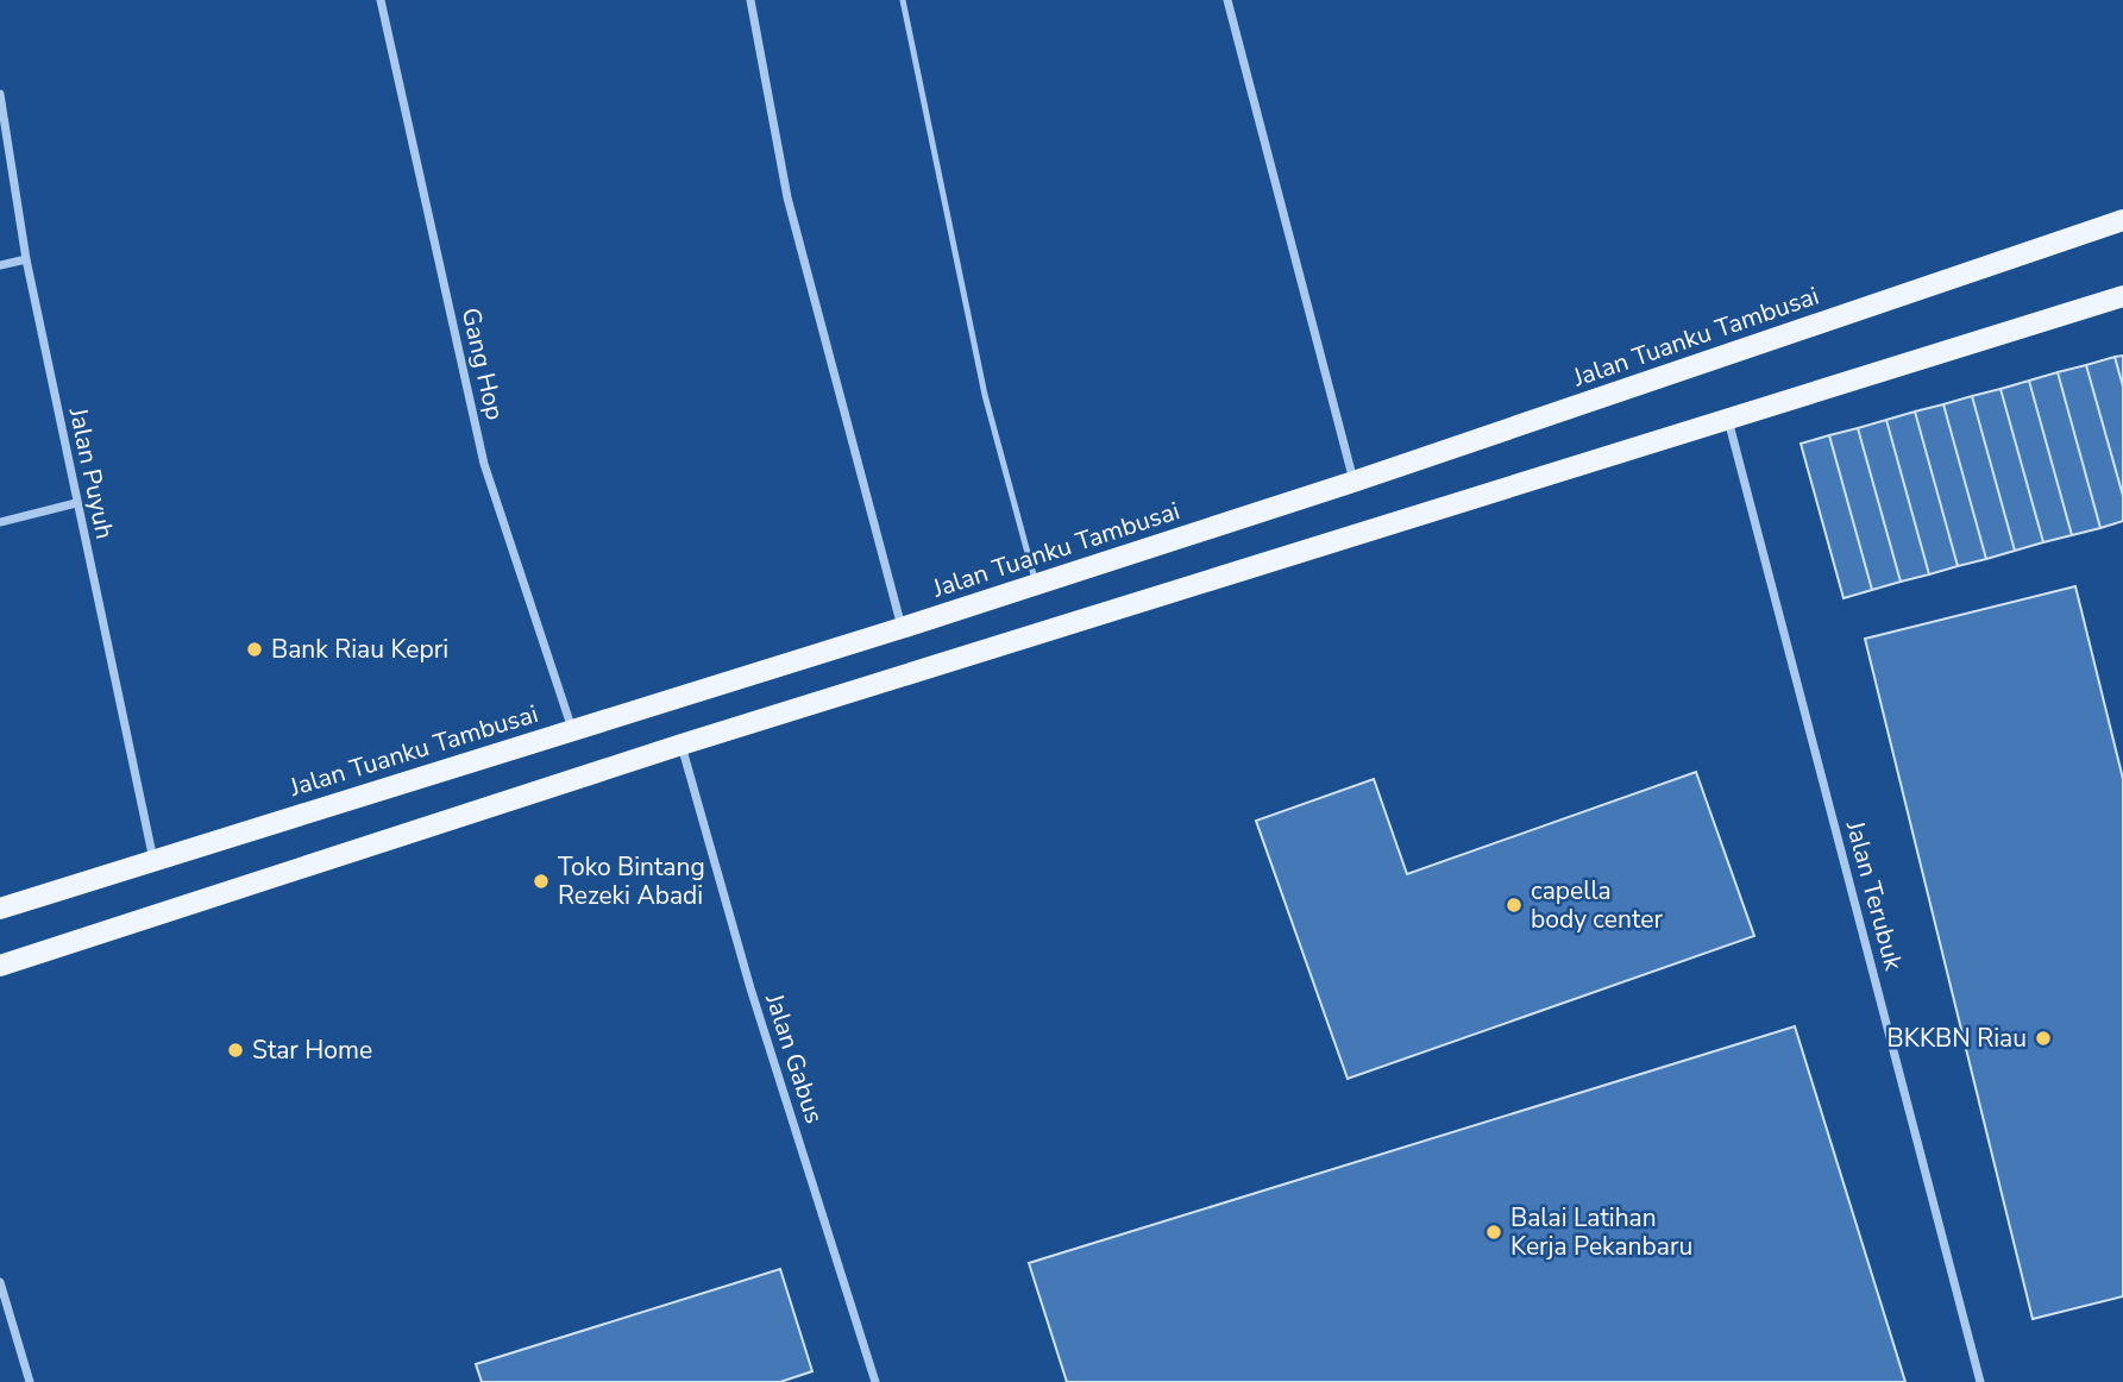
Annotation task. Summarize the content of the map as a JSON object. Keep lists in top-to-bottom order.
{
  "streets": {
    "main road": ["Jalan Tuanku Tambusai"],
    "street": [
      "Gang Hop",
      "Jalan Puyuh",
      "Jalan Terubuk",
      "Jalan Gabus"
    ]
  },
  "crossings": [
    ["Jalan Tuanku Tambusai", "Gang Hop"],
    ["Jalan Tuanku Tambusai", "Jalan Puyuh"]
  ],
  "places": [
    "Bank Riau Kepri",
    "Toko Bintang Rezeki Abadi",
    "capella body center",
    "BKKBN Riau",
    "Star Home",
    "Balai Latihan Kerja Pekanbaru"
  ]
}
